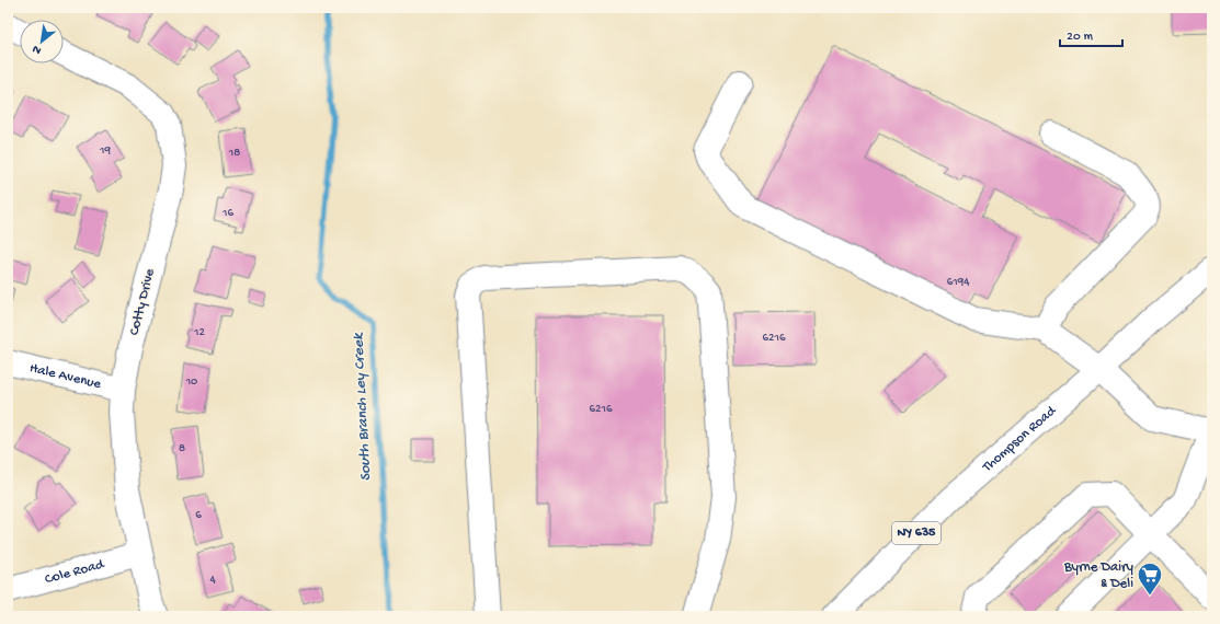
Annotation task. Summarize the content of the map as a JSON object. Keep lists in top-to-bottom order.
{
  "streets": {
    "street": [
      "Cotty Drive",
      "Hale Avenue",
      "Thompson Road",
      "NY 635",
      "Cole Road"
    ]
  },
  "crossings": [
    ["Cotty Drive", "Hale Avenue"],
    ["Cotty Drive", "Cole Road"]
  ],
  "water": ["South Branch Ley Creek"],
  "places": {
    "supermarket": ["Byrne Dairy & Deli"]
  },
  "house_numbers": [
    "19",
    "18",
    "16",
    "6194",
    "12",
    "6216",
    "10",
    "6216",
    "8",
    "6",
    "4"
  ],
  "scale_bar": "20 m",
  "north": "bottom left"
}
